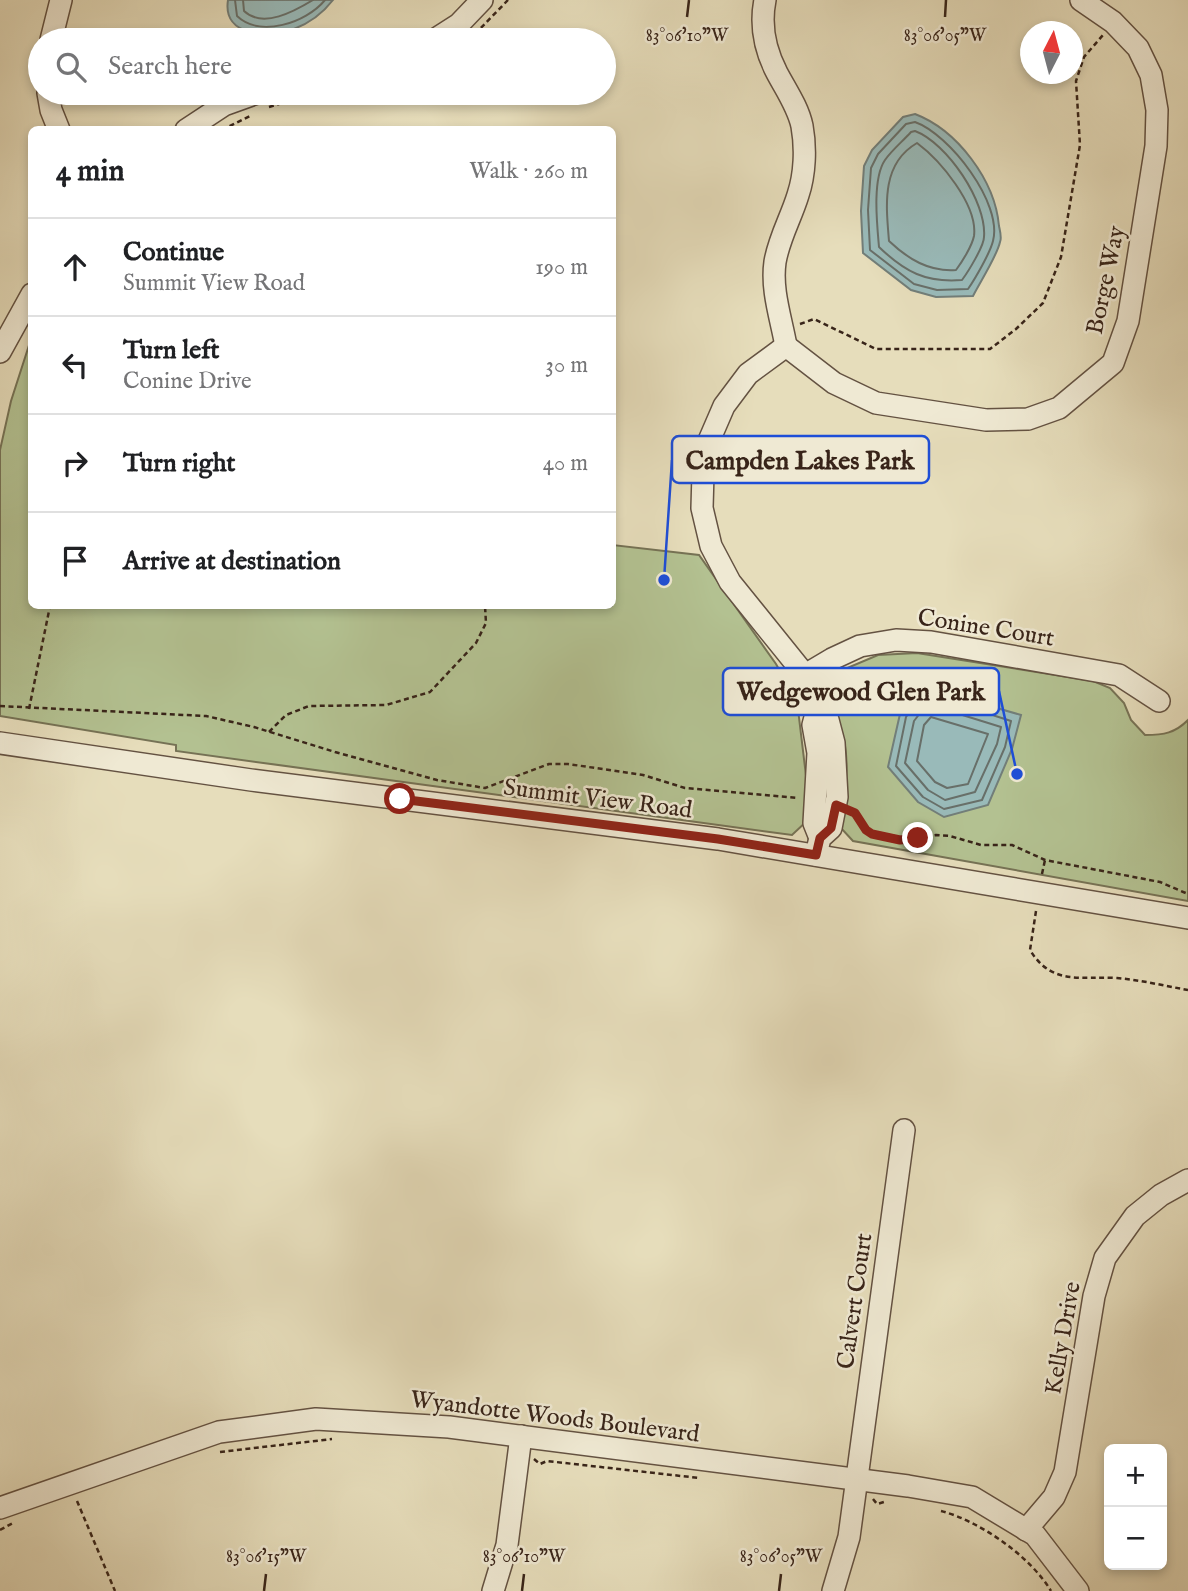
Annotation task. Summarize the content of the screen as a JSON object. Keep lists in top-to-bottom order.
{
  "streets": {
    "street": [
      "Borge Way",
      "Conine Court",
      "Summit View Road",
      "Calvert Court",
      "Kelly Drive",
      "Wyandotte Woods Boulevard"
    ]
  },
  "crossings": [
    ["Calvert Court", "Wyandotte Woods Boulevard"],
    ["Kelly Drive", "Wyandotte Woods Boulevard"]
  ],
  "places": ["Campden Lakes Park", "Wedgewood Glen Park"],
  "north": "top",
  "page": {
    "search": "Search here",
    "heading": ["4 min", "Walk · 260 m"],
    "list": [
      ["Continue", "Summit View Road", "190 m"],
      ["Turn left", "Conine Drive", "30 m"],
      ["Turn right", "40 m"],
      "Arrive at destination"
    ],
    "map_buttons": ["+", "−"]
  },
  "coordinates": ["83°06'10\"W", "83°06'05\"W", "83°06'15\"W"]
}
